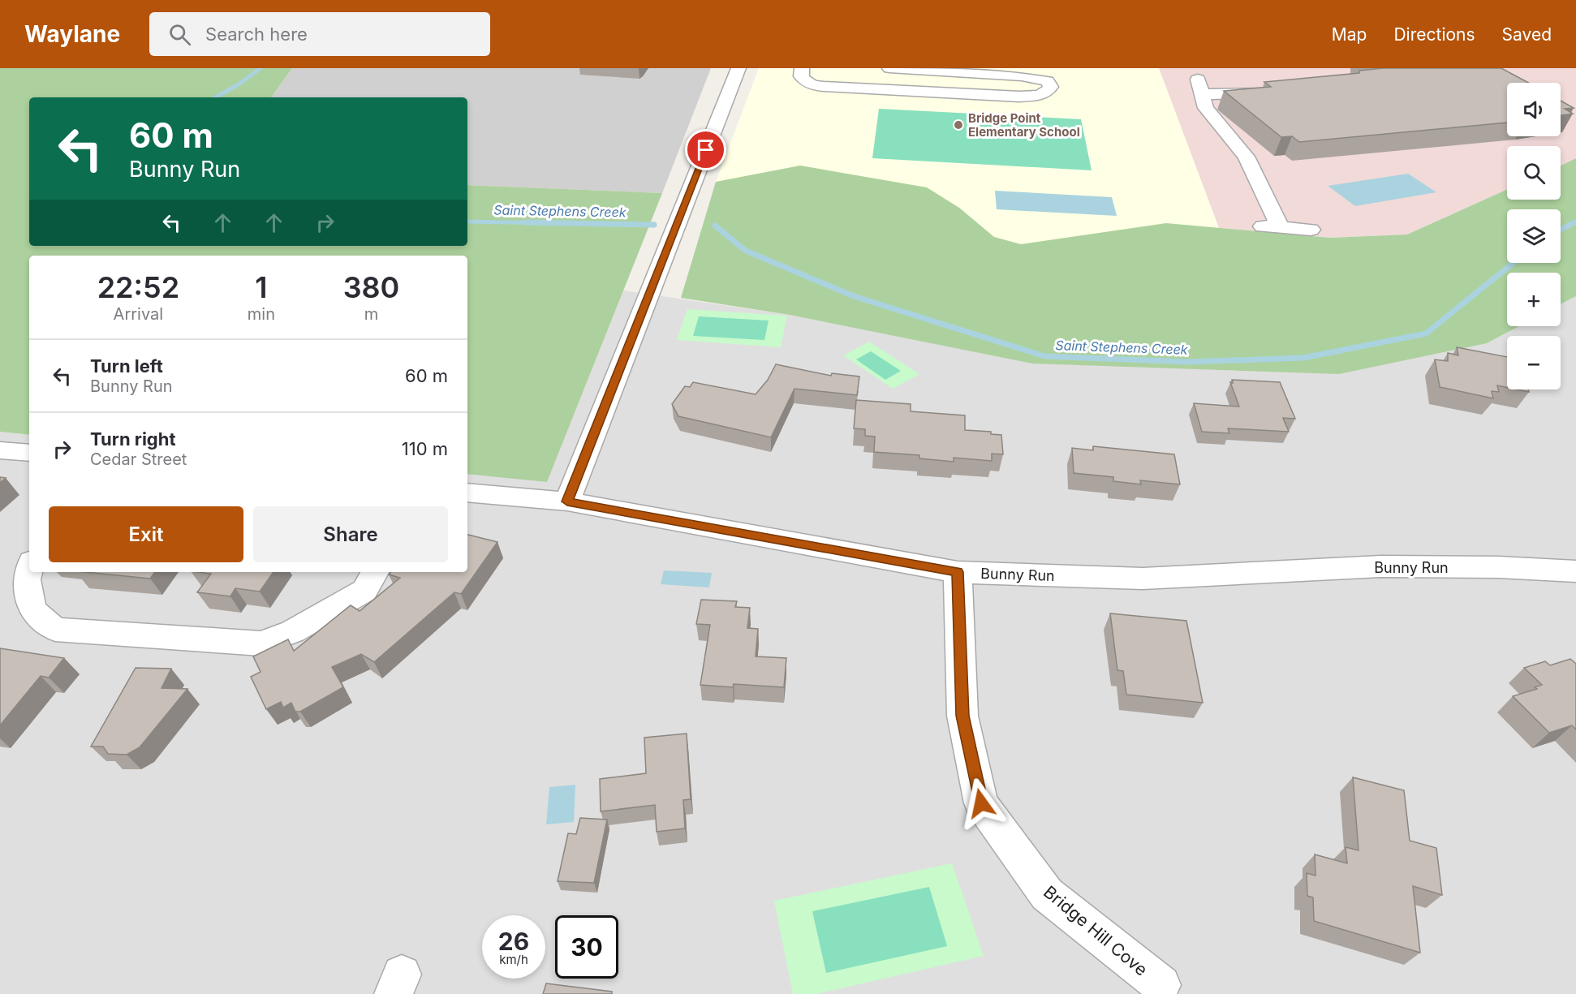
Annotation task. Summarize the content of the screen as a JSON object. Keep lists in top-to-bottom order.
{
  "streets": {
    "street": ["Bunny Run", "Bridge Hill Cove"]
  },
  "crossings": [
    ["Bunny Run", "Bridge Hill Cove"]
  ],
  "water": ["Saint Stephens Creek"],
  "places": ["Bridge Point Elementary School"],
  "page": {
    "header": "Waylane",
    "search": "Search here",
    "nav": ["Map", "Directions", "Saved"],
    "map_buttons": ["+", "−"],
    "turn": ["60 m", "Bunny Run"],
    "eta": [
      "22:52",
      "Arrival",
      "1",
      "min",
      "380",
      "m"
    ],
    "list": [
      {
        "name": "Turn left",
        "note": "Bunny Run",
        "value": "60 m"
      },
      {
        "name": "Turn right",
        "note": "Cedar Street",
        "value": "110 m"
      }
    ],
    "buttons": ["Exit", "Share"],
    "speed": "26 km/h",
    "limit": "30"
  }
}
